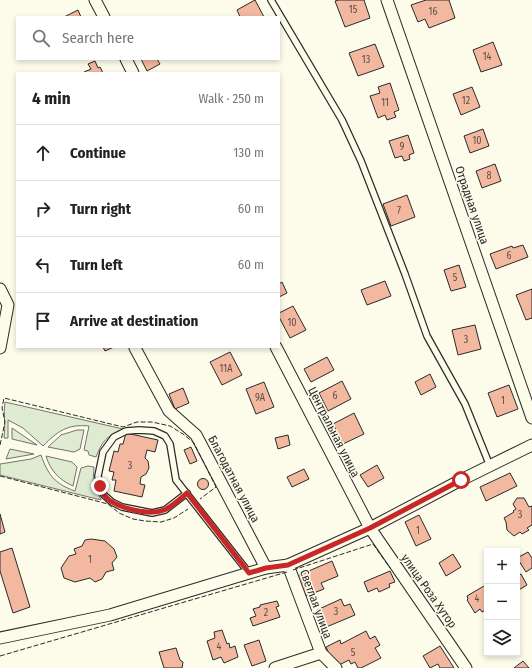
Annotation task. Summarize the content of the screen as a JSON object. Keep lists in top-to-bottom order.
{
  "streets": {
    "street": [
      "Отрадная улица",
      "Центральная улица",
      "Благодатная улица",
      "улица Роза Хутор",
      "Светлая улица"
    ]
  },
  "crossings": [
    ["Центральная улица", "улица Роза Хутор"]
  ],
  "house_numbers": [
    "15",
    "16",
    "14",
    "13",
    "12",
    "11",
    "10",
    "9",
    "8",
    "7",
    "6",
    "5",
    "10",
    "3",
    "11А",
    "6",
    "9А",
    "1",
    "3",
    "3",
    "1",
    "1",
    "4",
    "3",
    "2",
    "4",
    "5"
  ],
  "page": {
    "search": "Search here",
    "heading": ["4 min", "Walk · 250 m"],
    "list": [
      ["Continue", "130 m"],
      ["Turn right", "60 m"],
      ["Turn left", "60 m"],
      "Arrive at destination"
    ],
    "map_buttons": ["+", "−"]
  }
}
